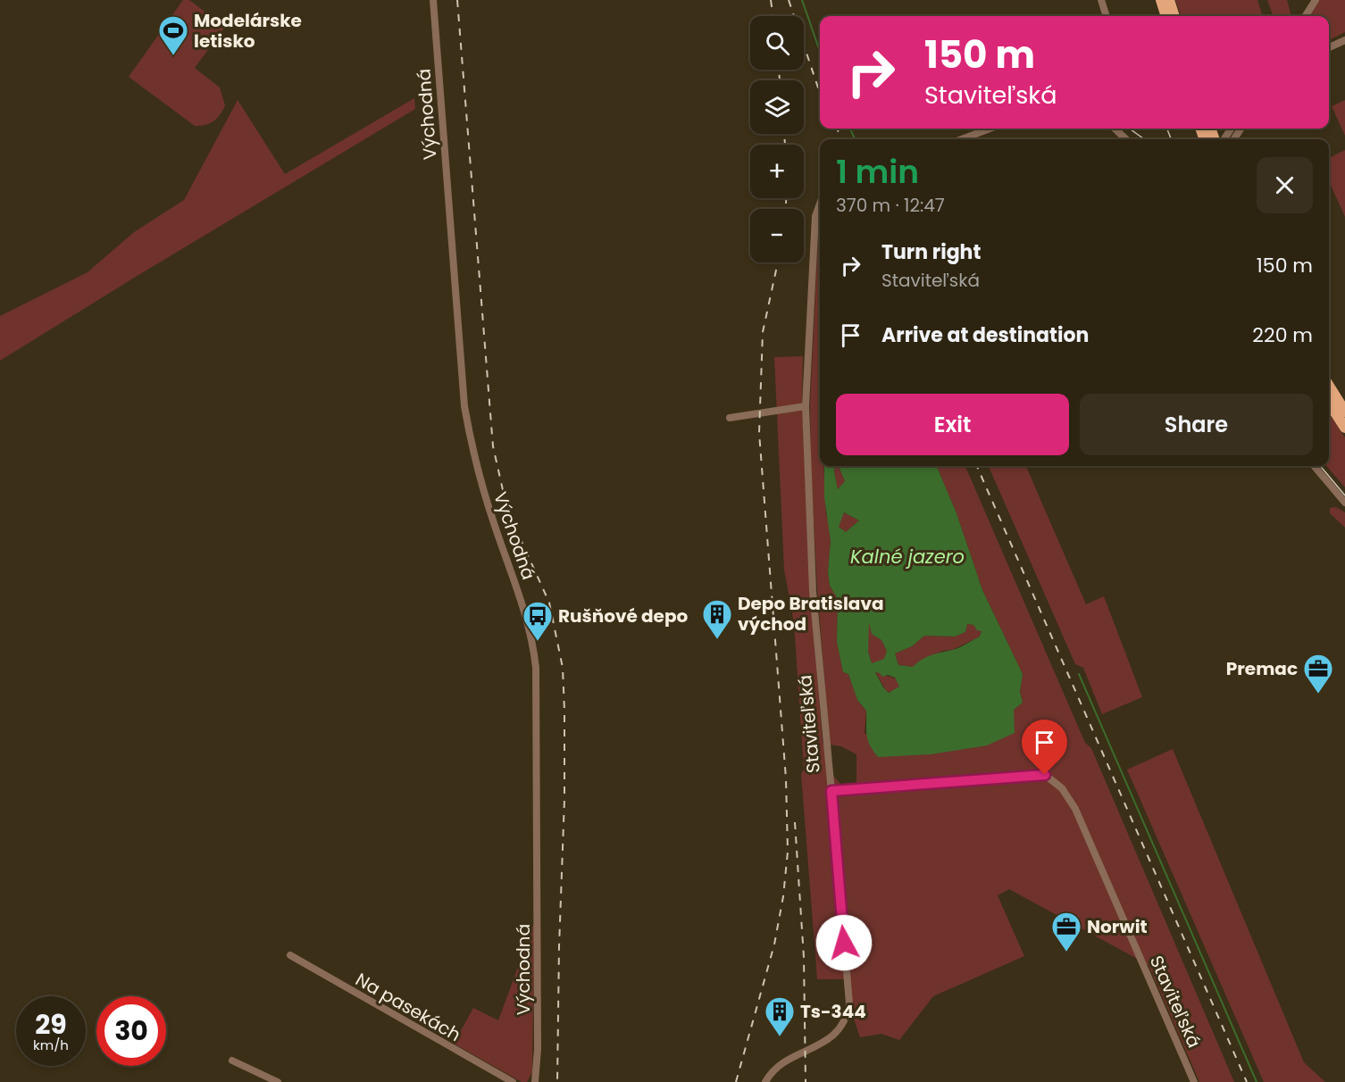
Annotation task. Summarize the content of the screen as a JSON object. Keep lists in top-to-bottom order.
{
  "streets": {
    "street": ["Východná", "Staviteľská", "Na pasekách"]
  },
  "water": ["Kalné jazero"],
  "places": {
    "sports": ["Modelárske letisko"],
    "building": ["Depo Bratislava východ", "Ts-344"],
    "bus stop": ["Rušňové depo"],
    "office": ["Premac", "Norwit"]
  },
  "page": {
    "map_buttons": ["+", "−"],
    "turn": ["150 m", "Staviteľská"],
    "heading": ["1 min", "370 m · 12:47"],
    "list": [
      {
        "name": "Turn right",
        "note": "Staviteľská",
        "value": "150 m"
      },
      {
        "name": "Arrive at destination",
        "value": "220 m"
      }
    ],
    "buttons": ["Exit", "Share"],
    "speed": "29 km/h",
    "limit": "30"
  }
}
